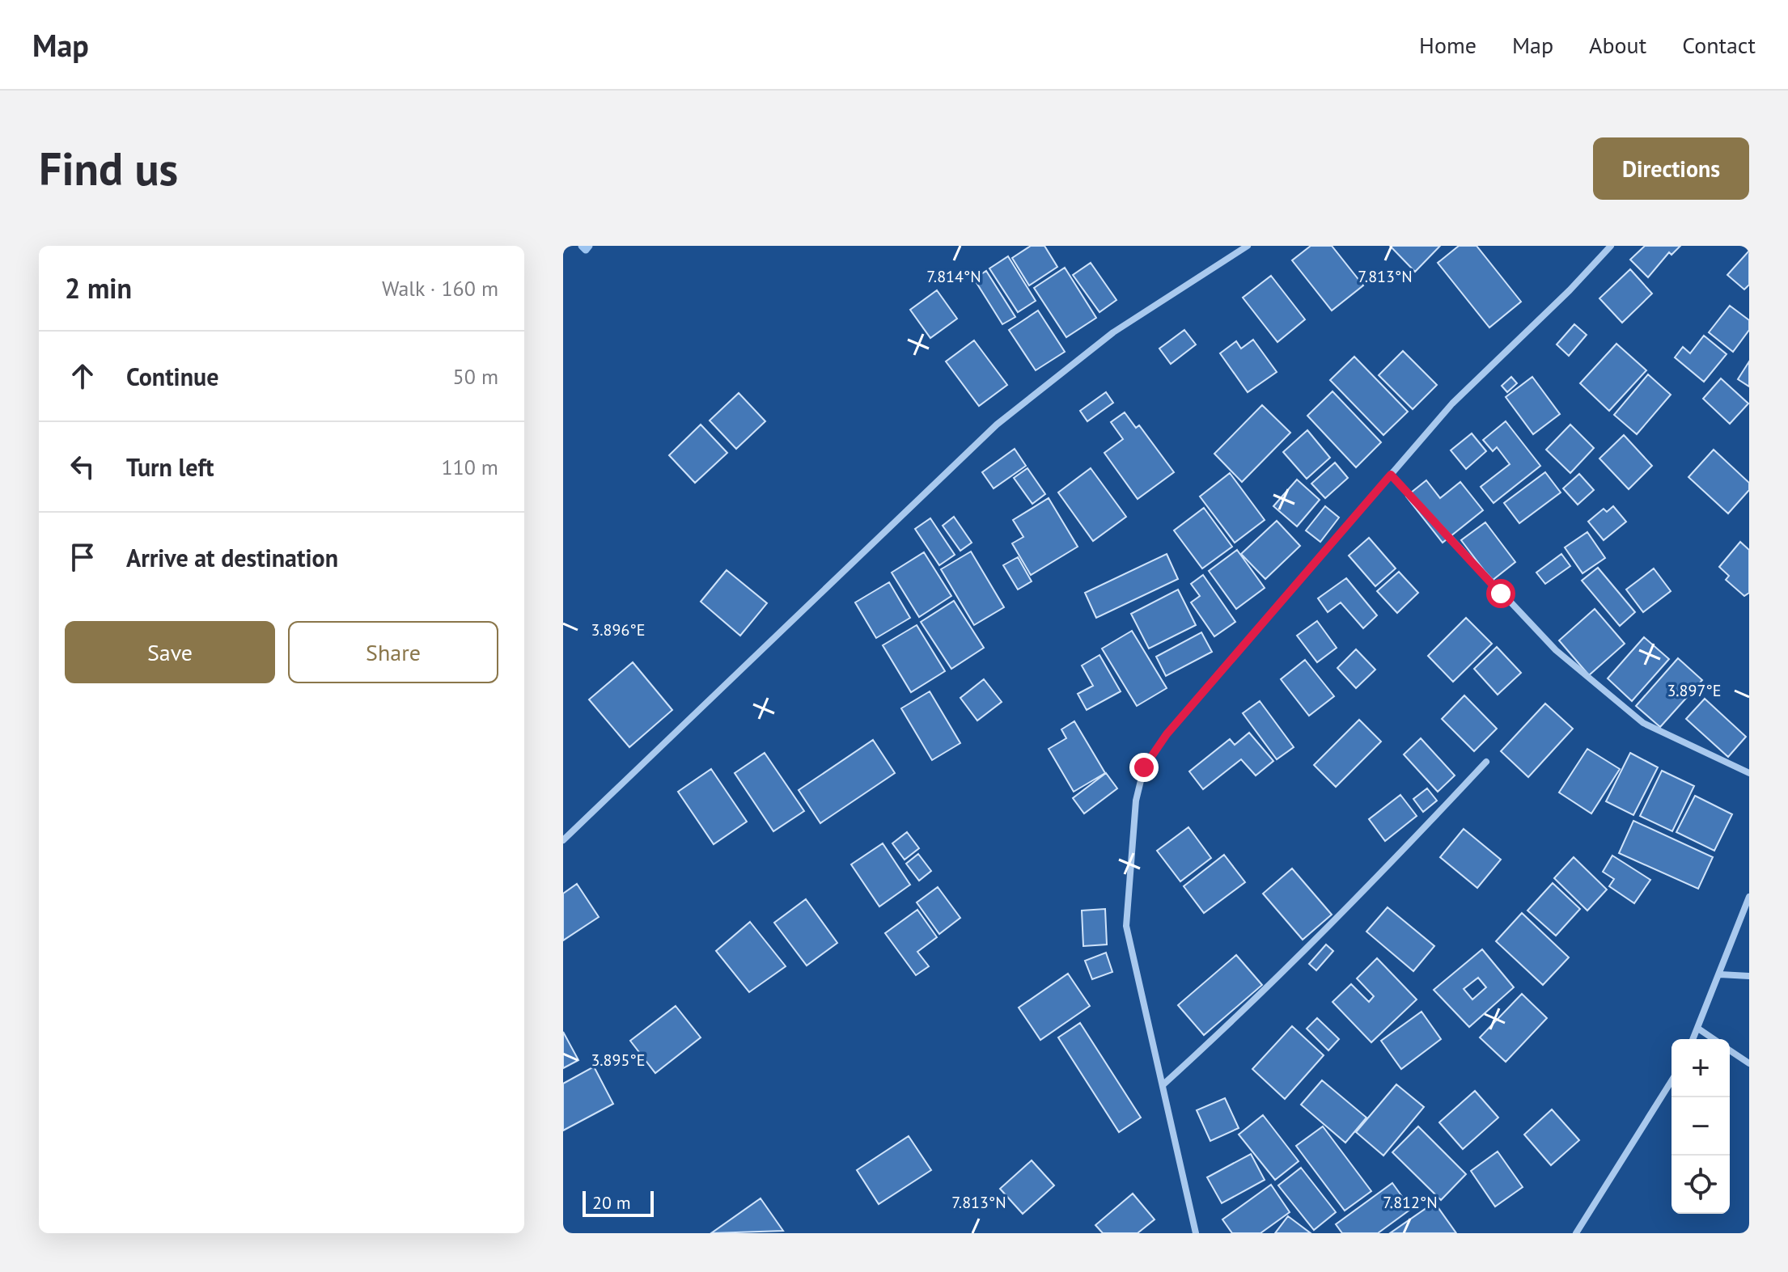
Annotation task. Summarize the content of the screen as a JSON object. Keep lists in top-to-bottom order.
{
  "scale_bar": "20 m",
  "page": {
    "header": "Map",
    "nav": [
      "Home",
      "Map",
      "About",
      "Contact"
    ],
    "buttons": [
      "Directions",
      ["Save", "Share"]
    ],
    "title": "Find us",
    "heading": ["2 min", "Walk · 160 m"],
    "list": [
      ["Continue", "50 m"],
      ["Turn left", "110 m"],
      "Arrive at destination"
    ],
    "map_buttons": ["+", "−"],
    "scale": "20 m"
  },
  "coordinates": [
    "7.814°N",
    "7.813°N",
    "3.896°E",
    "3.897°E",
    "3.895°E",
    "7.812°N"
  ]
}
